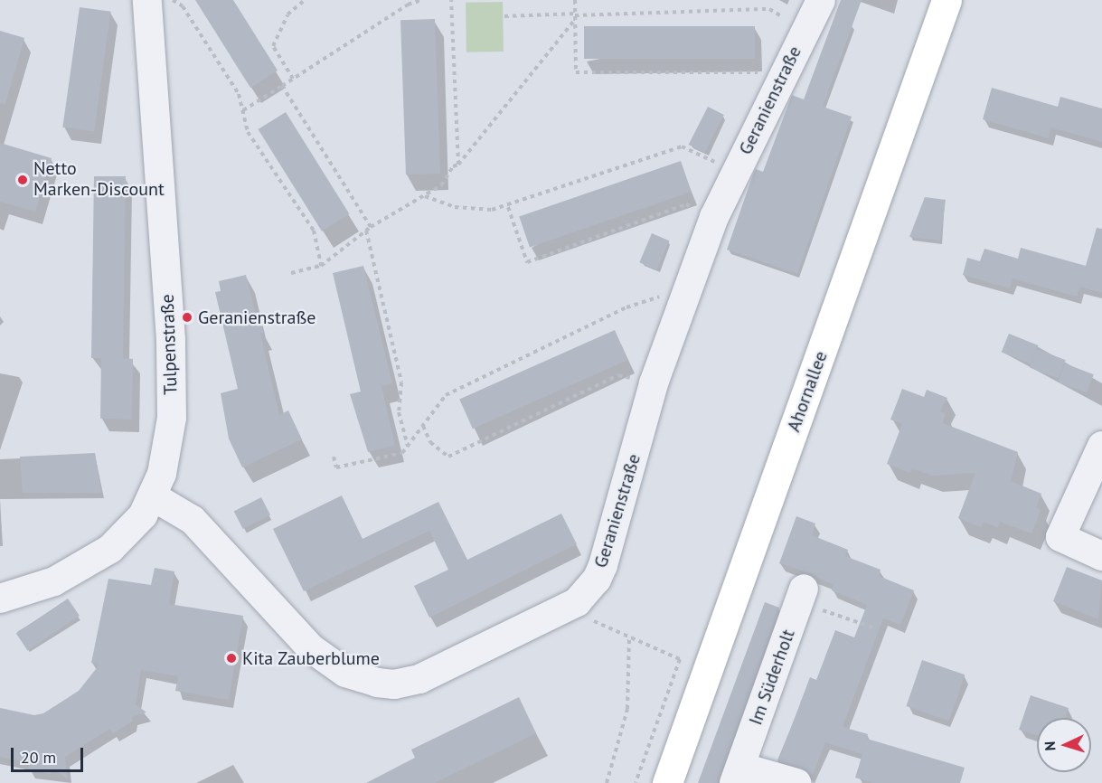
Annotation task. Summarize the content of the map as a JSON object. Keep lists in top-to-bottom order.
{
  "streets": {
    "main road": ["Ahornallee"],
    "street": ["Geranienstraße", "Tulpenstraße", "Im Süderholt"]
  },
  "crossings": [
    ["Geranienstraße", "Tulpenstraße"]
  ],
  "places": ["Netto Marken-Discount", "Geranienstraße", "Kita Zauberblume"],
  "scale_bar": "20 m",
  "north": "left"
}
